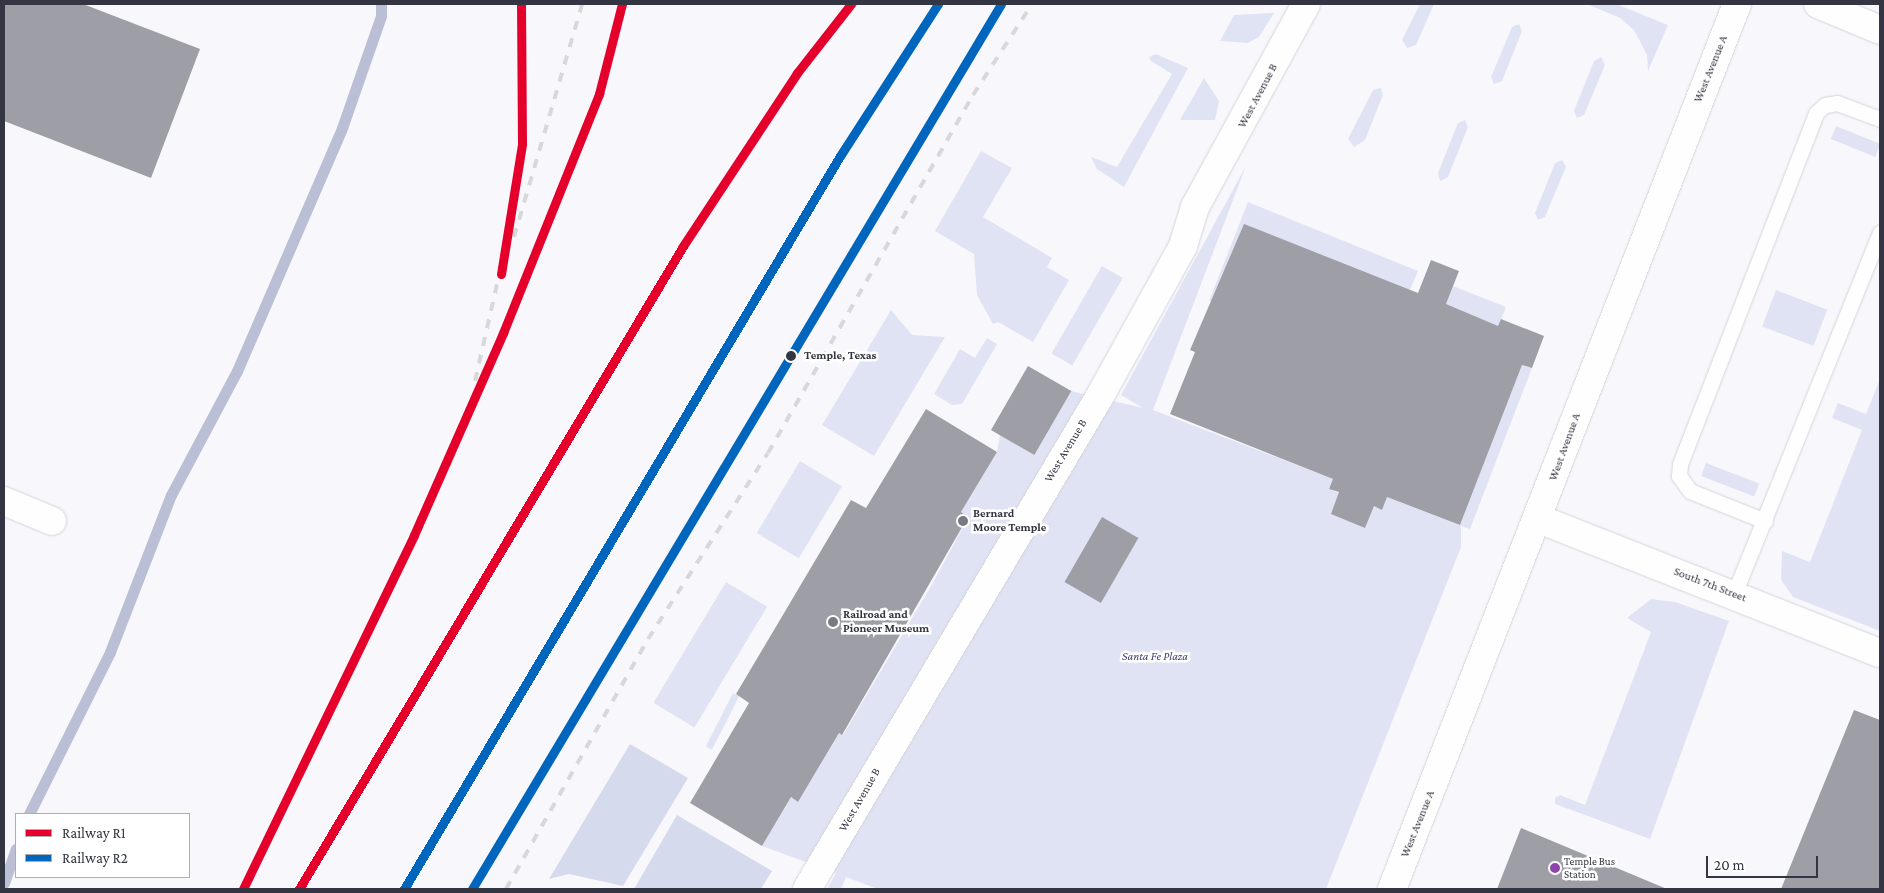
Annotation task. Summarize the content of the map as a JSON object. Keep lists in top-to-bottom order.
{
  "streets": {
    "street": ["West Avenue A", "West Avenue B", "South 7th Street"]
  },
  "crossings": [
    ["West Avenue A", "South 7th Street"]
  ],
  "parks": ["Santa Fe Plaza"],
  "places": [
    "Temple, Texas",
    "Bernard Moore Temple",
    "Railroad and Pioneer Museum",
    "Temple Bus Station"
  ],
  "lines": ["rail line R1", "rail line R2"],
  "legend": ["Railway R1", "Railway R2"],
  "scale_bar": "20 m"
}
